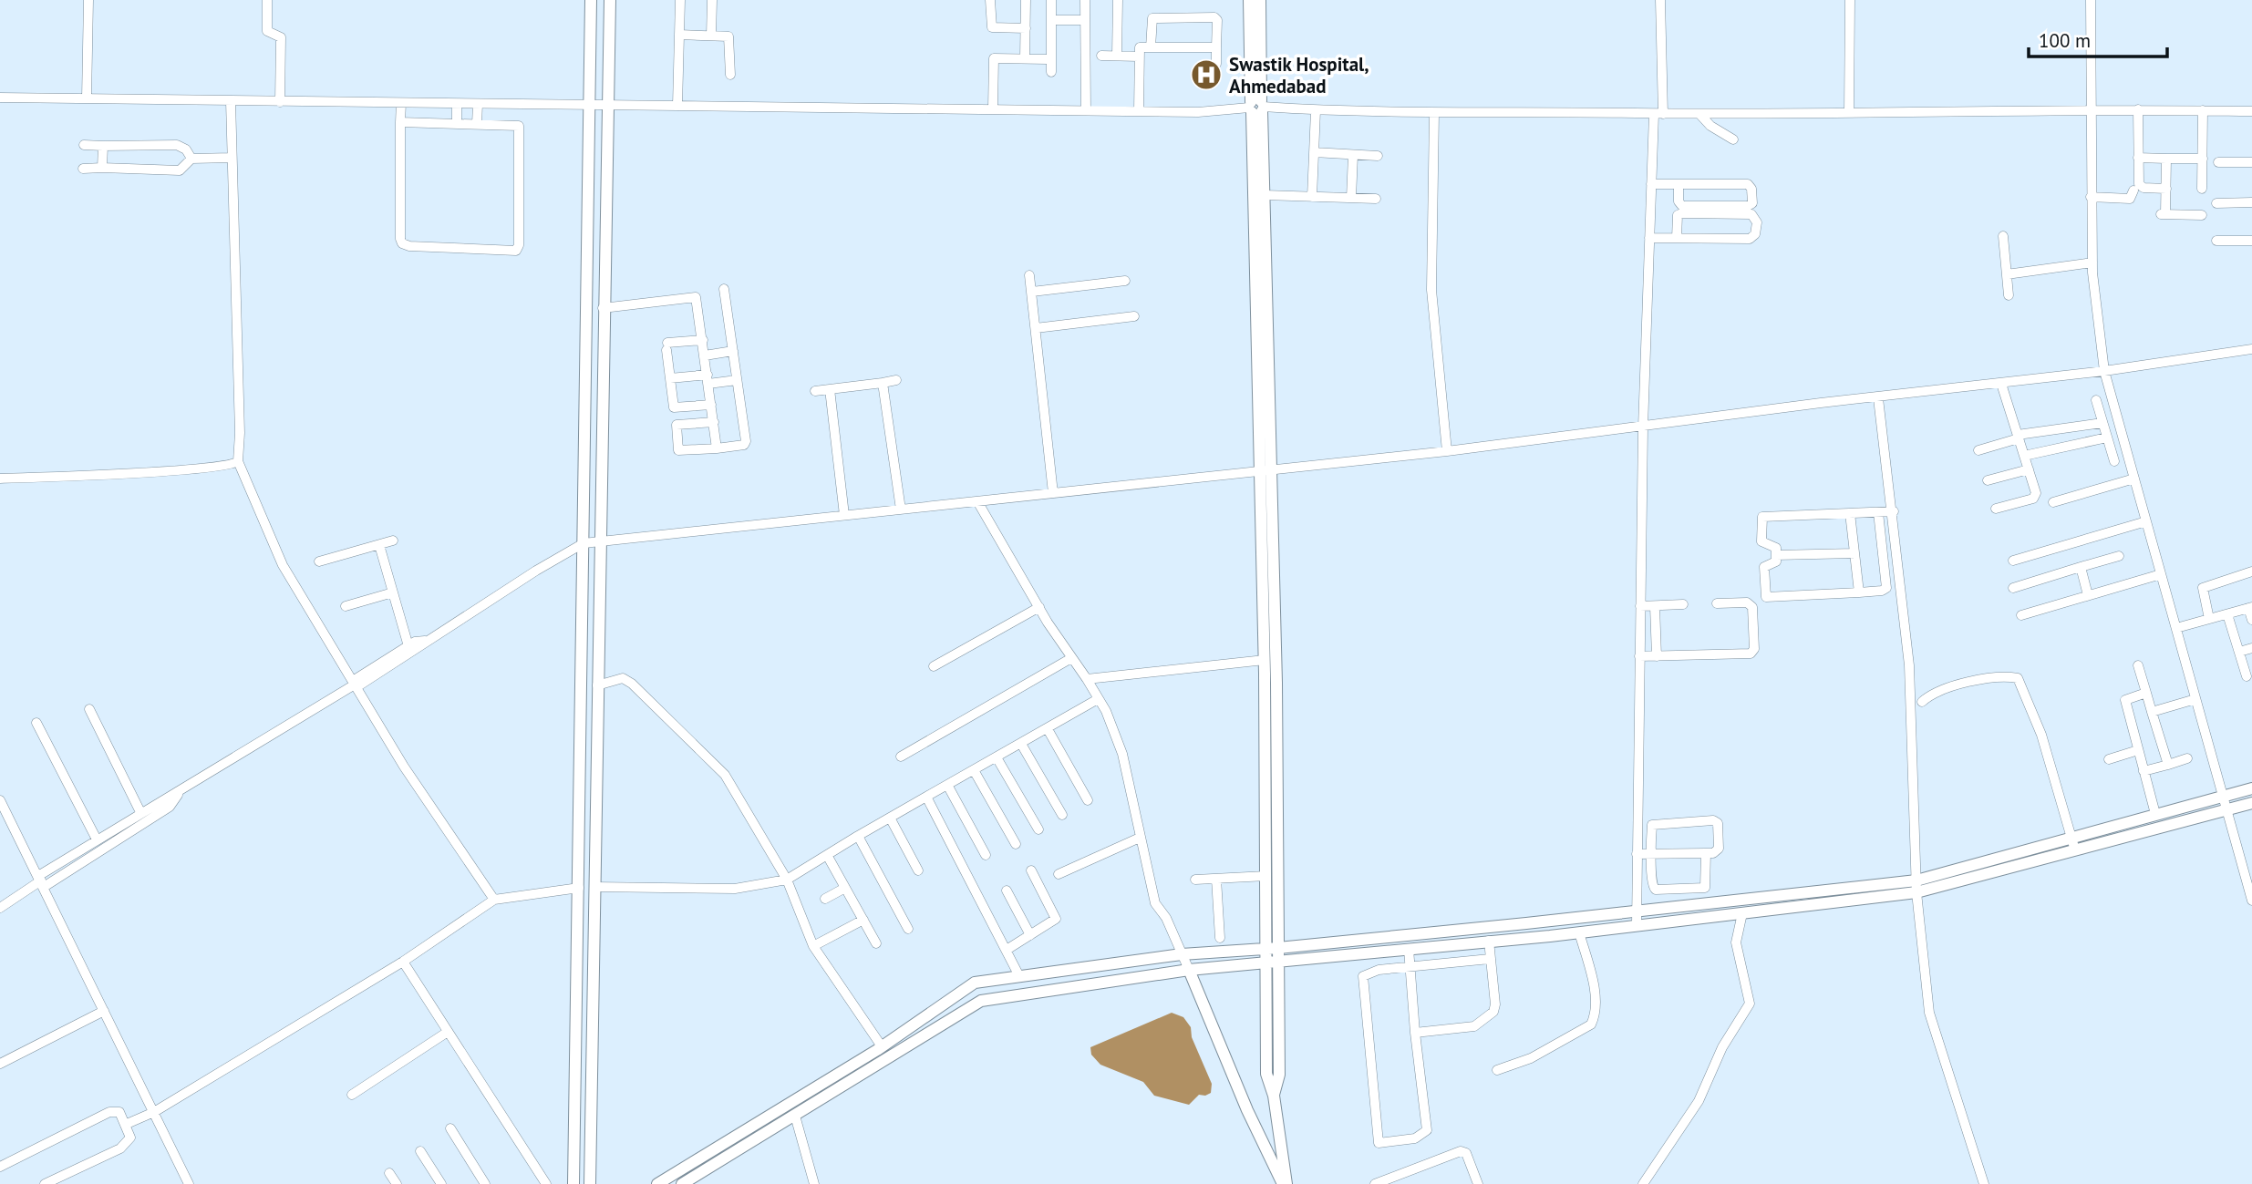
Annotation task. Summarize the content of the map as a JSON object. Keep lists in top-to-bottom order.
{
  "places": {
    "hospital": ["Swastik Hospital, Ahmedabad"]
  },
  "scale_bar": "100 m"
}
